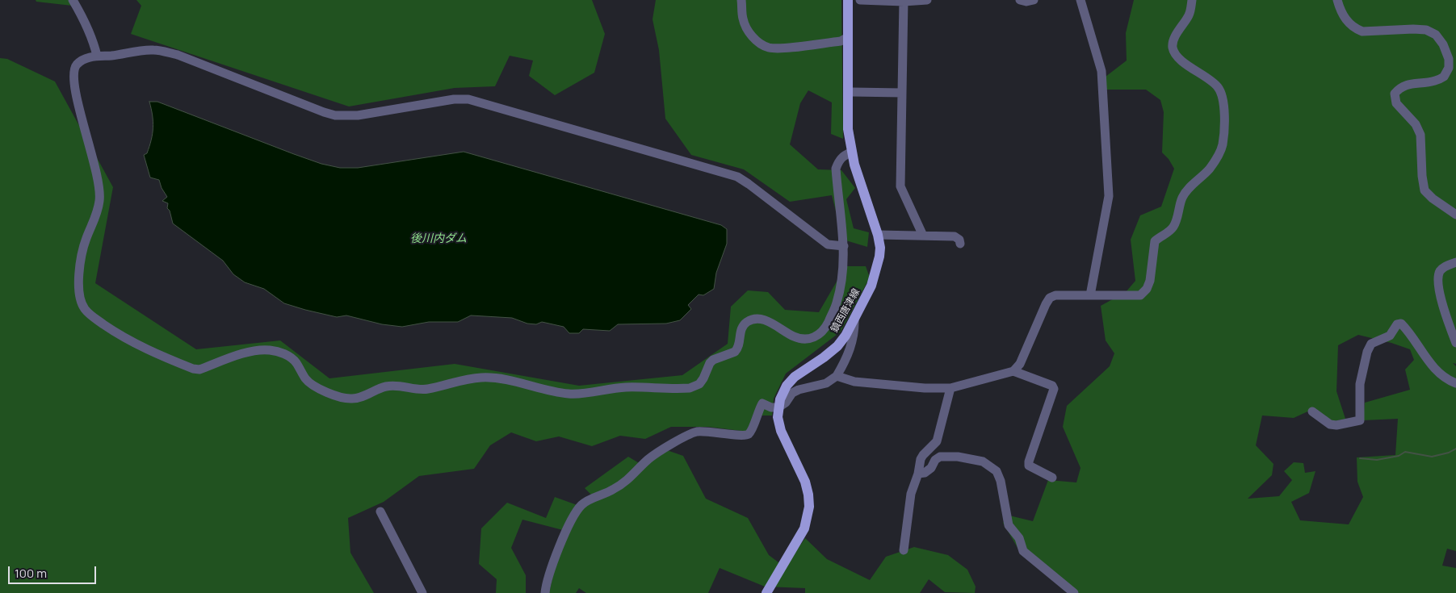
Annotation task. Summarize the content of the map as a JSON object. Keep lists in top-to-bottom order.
{
  "streets": {
    "main road": ["鎮西唐津線"]
  },
  "water": ["後川内ダム"],
  "scale_bar": "100 m"
}
